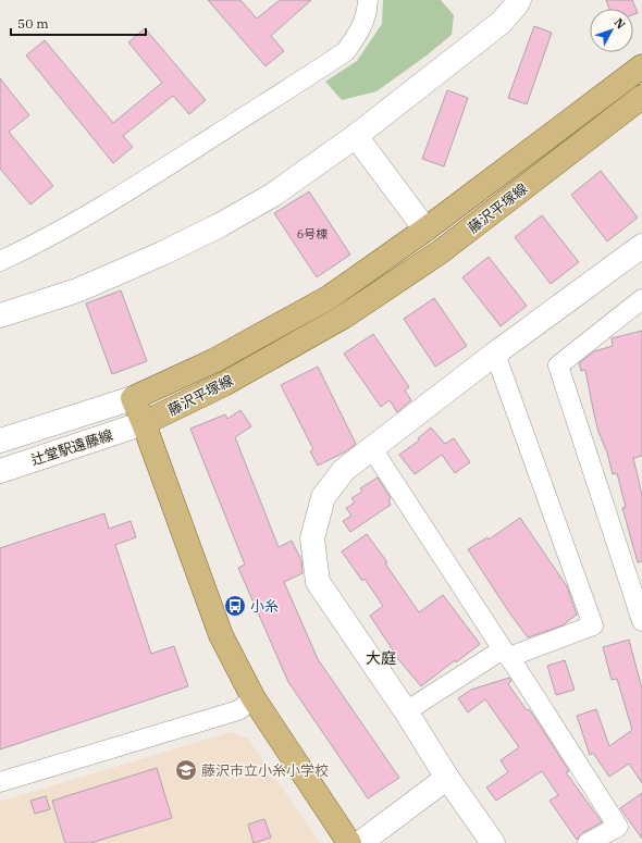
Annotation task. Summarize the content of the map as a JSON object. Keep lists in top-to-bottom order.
{
  "streets": {
    "main road": ["藤沢平塚線"],
    "street": ["辻堂駅遠藤線"]
  },
  "crossings": [
    ["藤沢平塚線", "辻堂駅遠藤線"]
  ],
  "districts": ["大庭"],
  "places": {
    "bus stop": ["小糸"],
    "school or university": ["藤沢市立小糸小学校"]
  },
  "house_numbers": ["6号棟"],
  "scale_bar": "50 m",
  "north": "top right"
}
